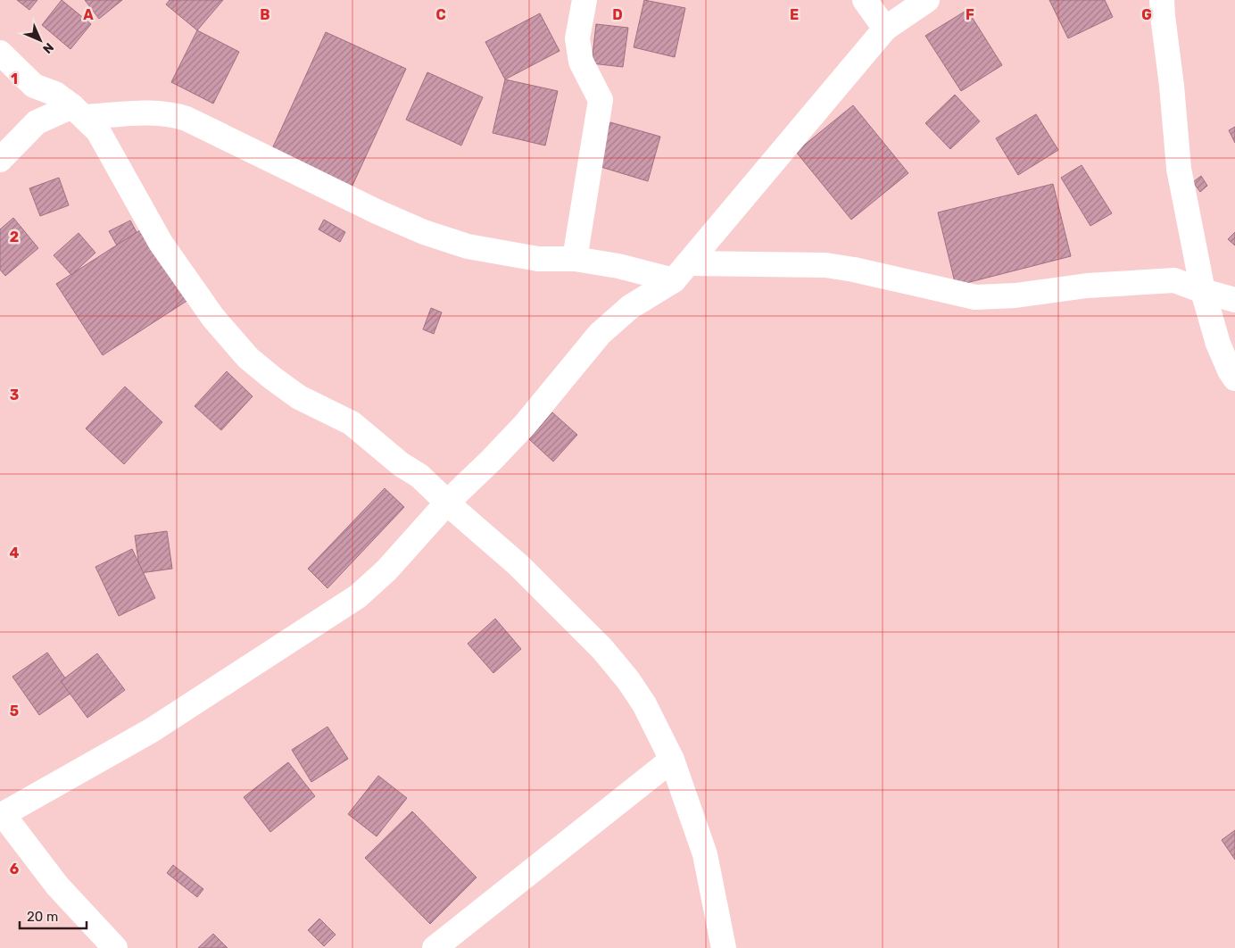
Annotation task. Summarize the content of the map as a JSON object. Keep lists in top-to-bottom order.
{
  "scale_bar": "20 m",
  "north": "bottom right",
  "grid": {
    "columns": [
      "A",
      "B",
      "C",
      "D",
      "E",
      "F",
      "G"
    ],
    "rows": [
      "1",
      "2",
      "3",
      "4",
      "5",
      "6"
    ]
  }
}
